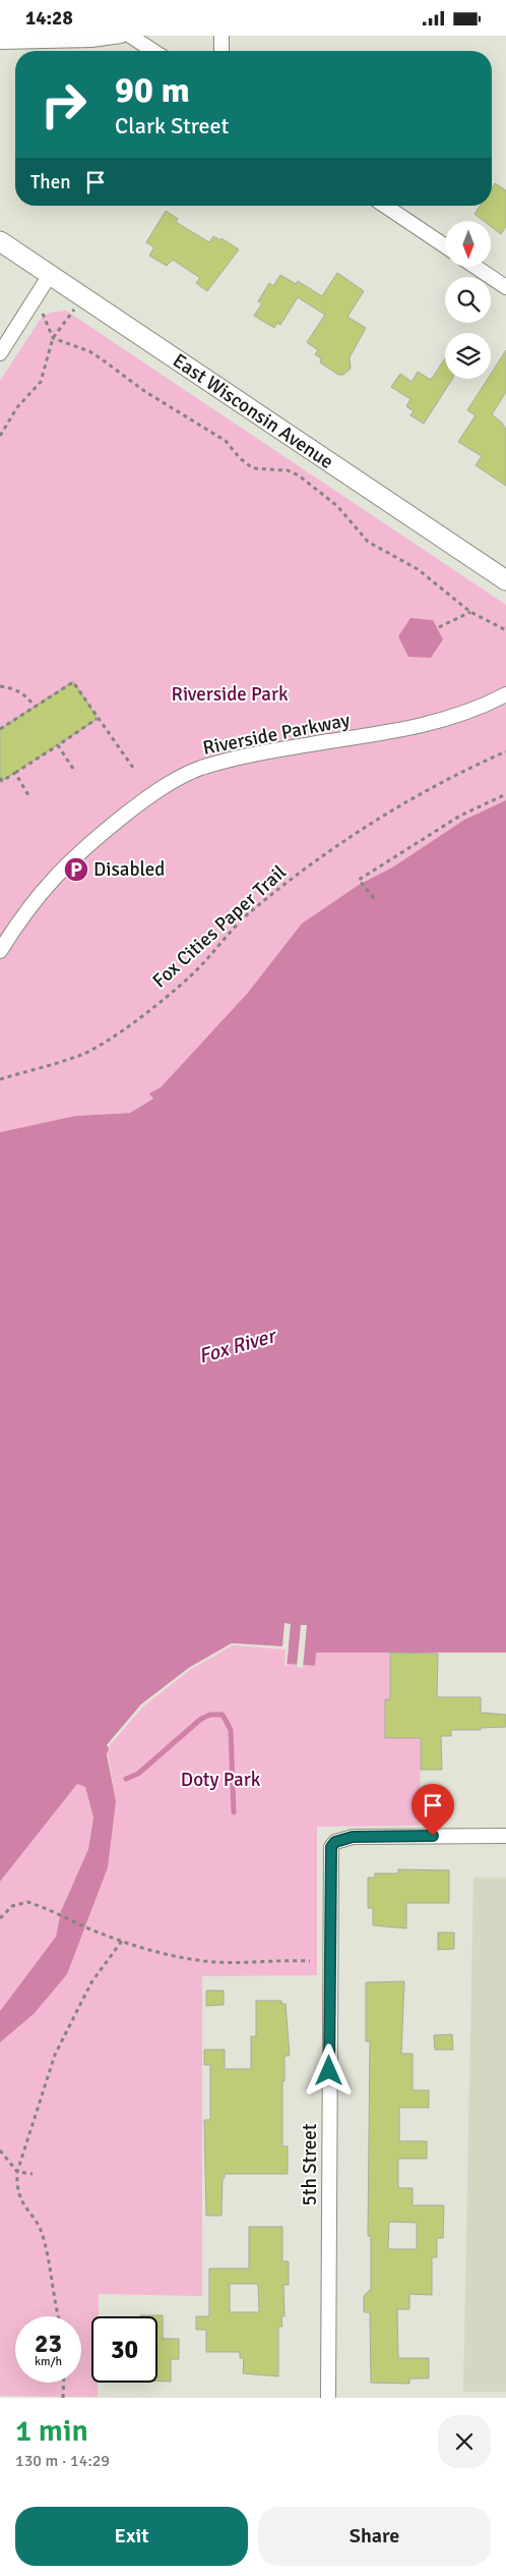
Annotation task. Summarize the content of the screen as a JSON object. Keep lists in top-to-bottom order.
{
  "streets": {
    "main road": ["East Wisconsin Avenue"],
    "street": ["Riverside Parkway", "5th Street"],
    "path": ["Fox Cities Paper Trail"]
  },
  "water": ["Fox River"],
  "parks": ["Riverside Park", "Doty Park"],
  "places": {
    "parking": ["Disabled"]
  },
  "north": "bottom",
  "page": {
    "status": "14:28",
    "turn": ["90 m", "Clark Street"],
    "then": "Then",
    "speed": "23 km/h",
    "limit": "30",
    "heading": ["1 min", "130 m · 14:29"],
    "buttons": ["Exit", "Share"]
  }
}
